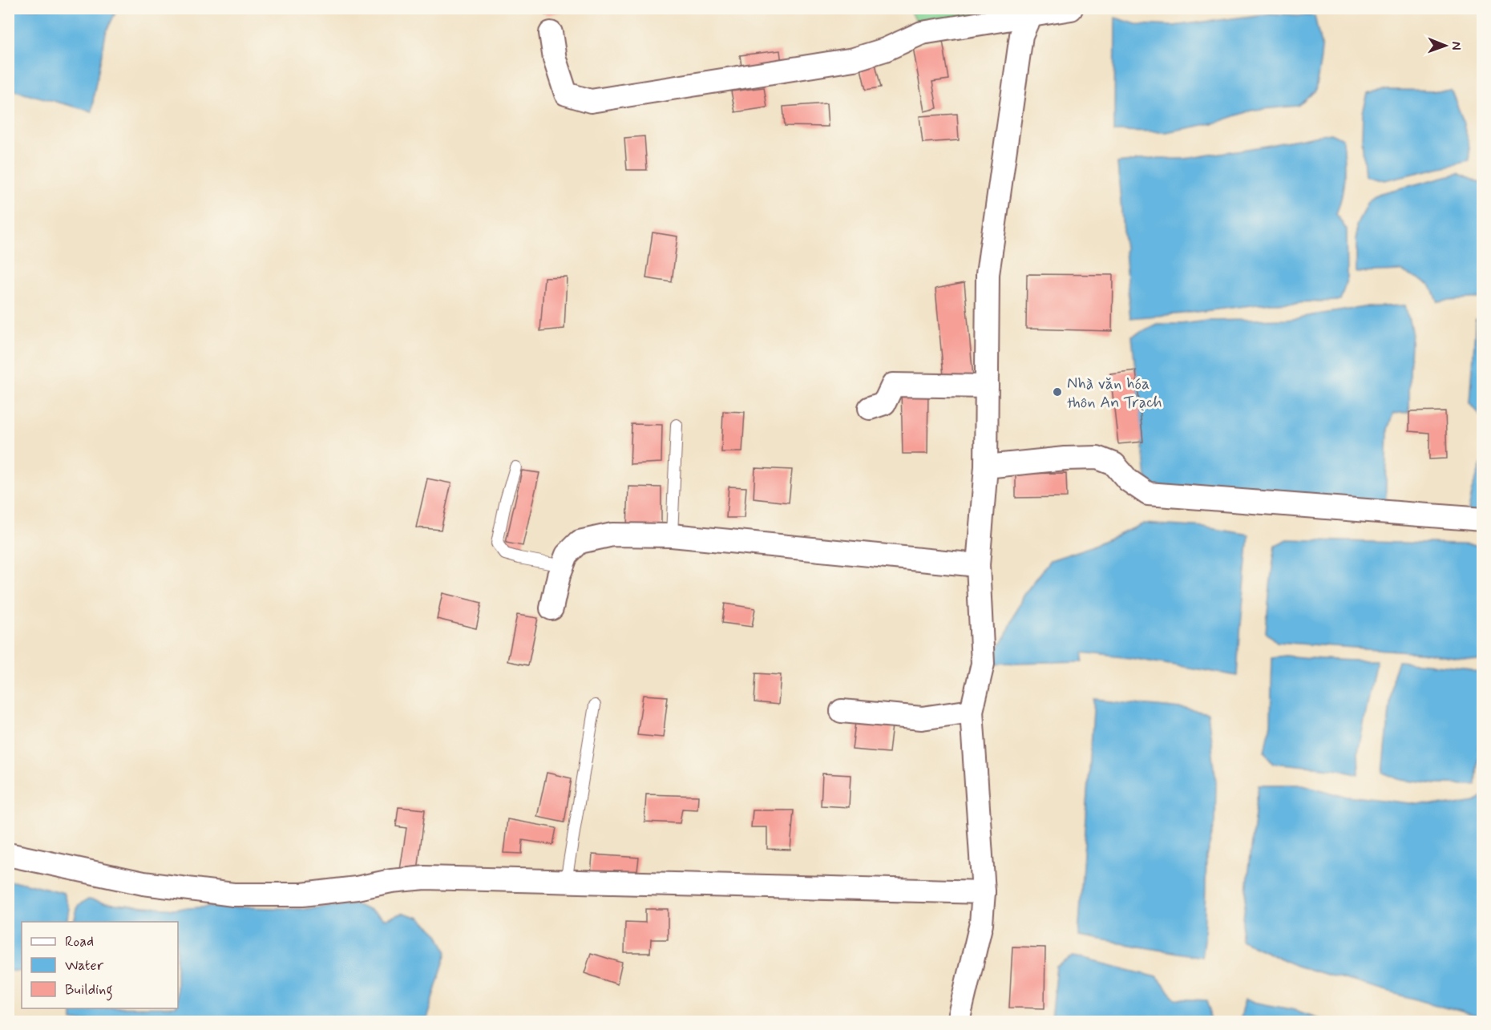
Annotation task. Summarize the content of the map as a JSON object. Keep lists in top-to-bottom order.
{
  "places": ["Nhà văn hóa thôn An Trạch"],
  "legend": ["Road", "Water", "Building"],
  "north": "right"
}
